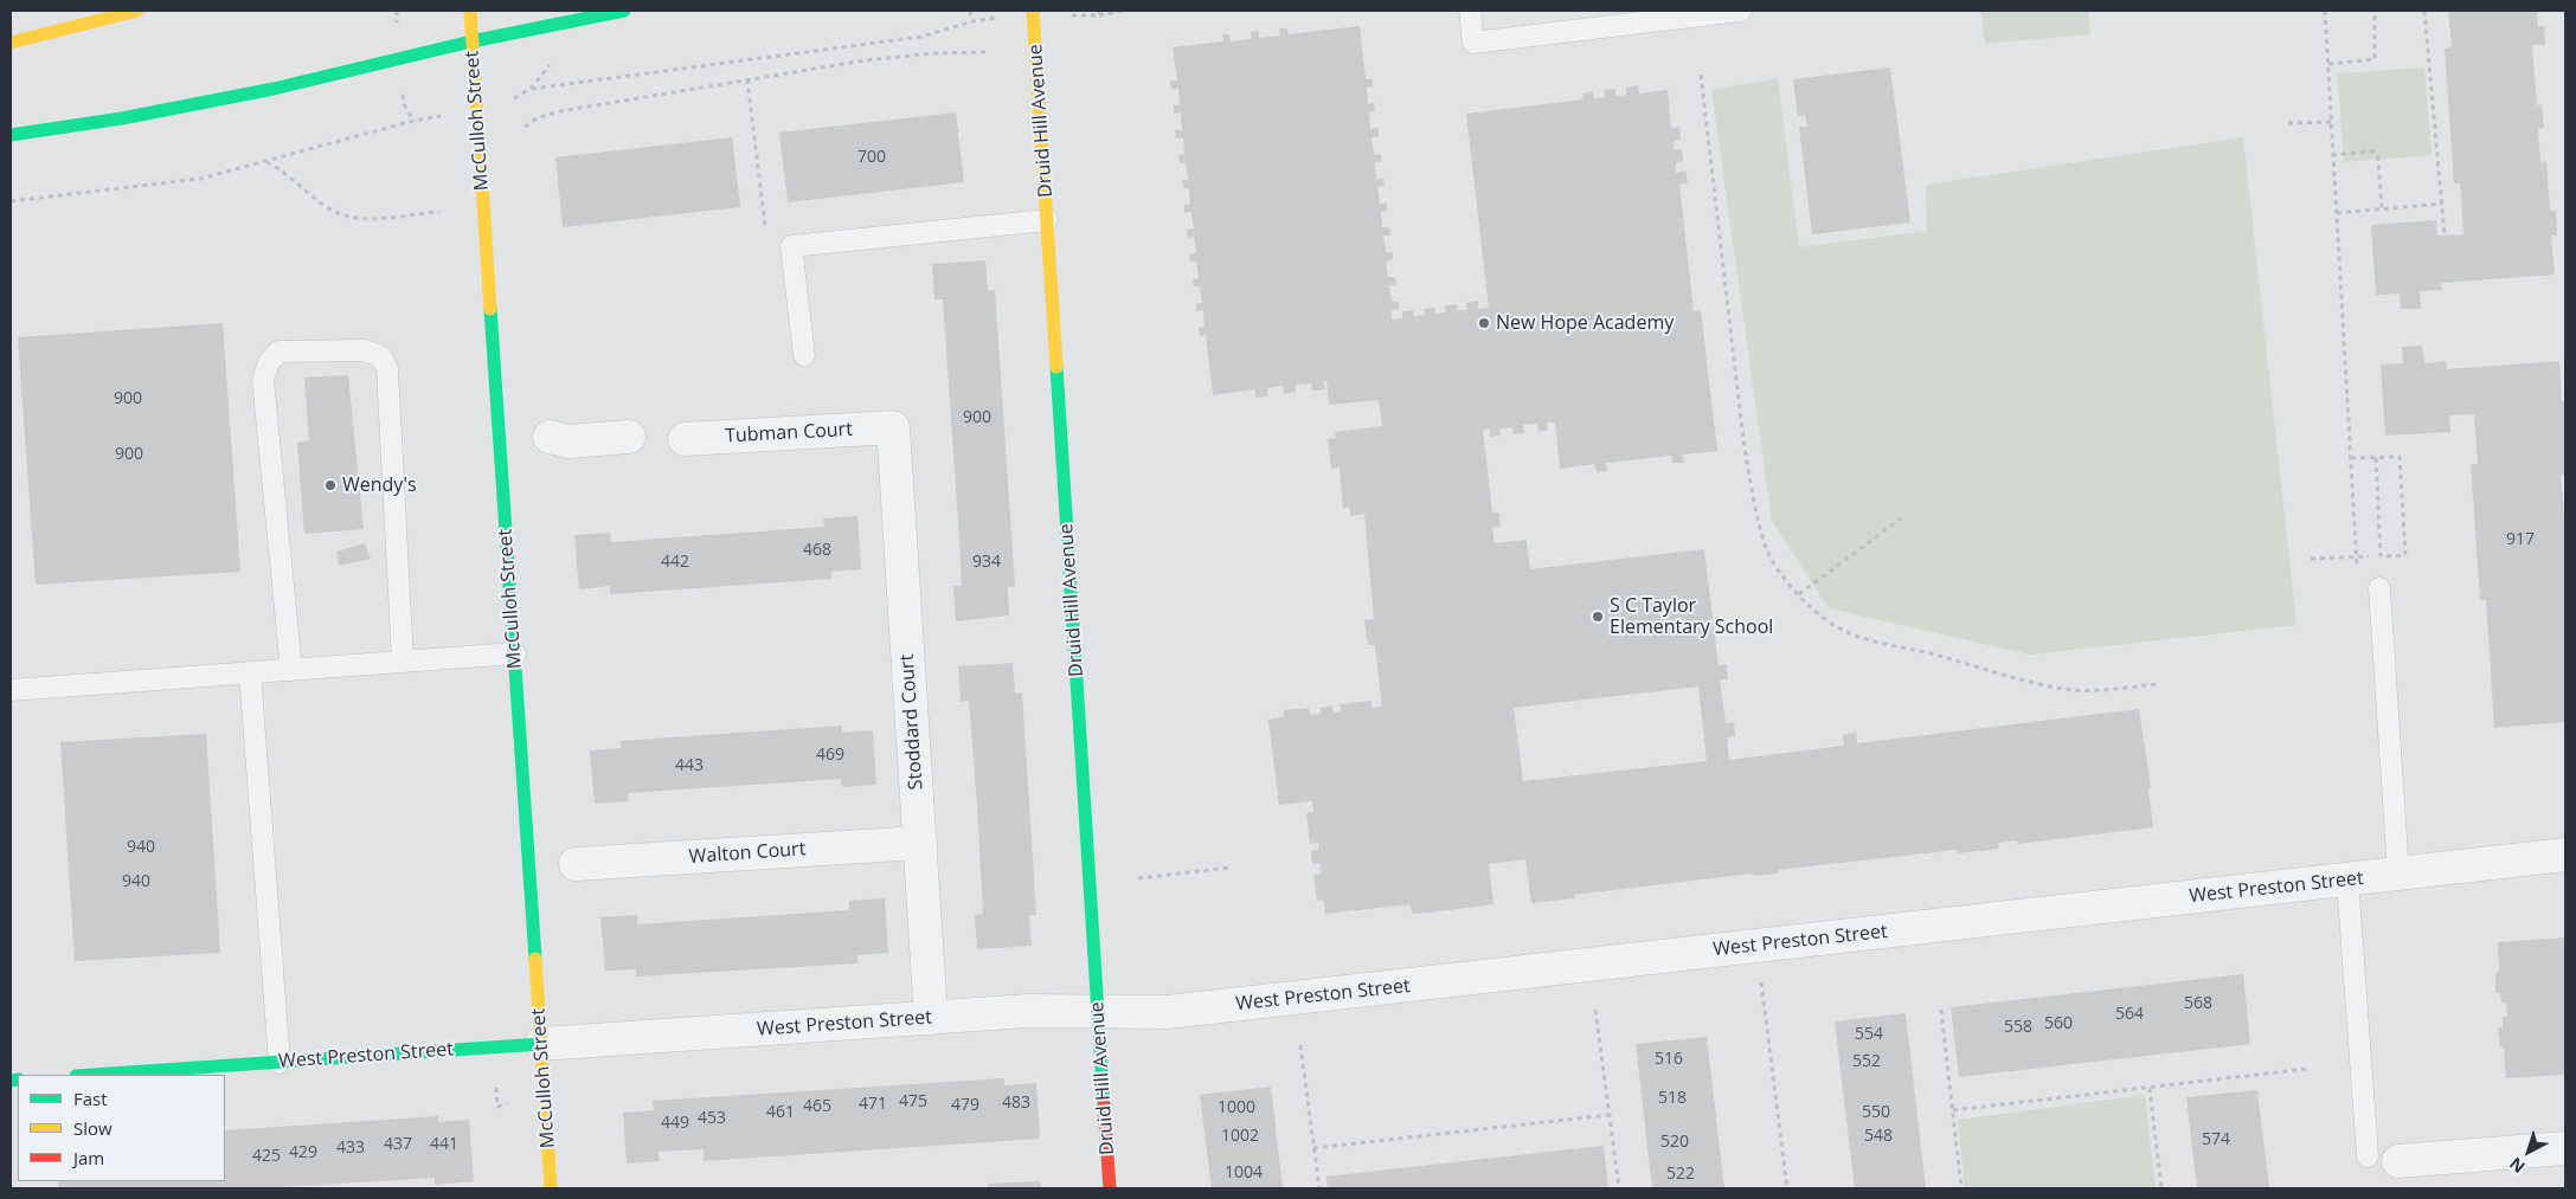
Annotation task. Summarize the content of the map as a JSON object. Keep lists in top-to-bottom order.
{
  "streets": {
    "main road": ["McCulloh Street", "Druid Hill Avenue", "West Preston Street"],
    "street": ["Tubman Court", "Stoddard Court", "Walton Court"]
  },
  "crossings": [
    ["McCulloh Street", "West Preston Street"],
    ["Druid Hill Avenue", "West Preston Street"],
    ["Tubman Court", "Stoddard Court"],
    ["Stoddard Court", "Walton Court"],
    ["Stoddard Court", "West Preston Street"]
  ],
  "places": ["New Hope Academy", "Wendy's", "S C Taylor Elementary School"],
  "house_numbers": [
    "700",
    "900",
    "900",
    "900",
    "917",
    "468",
    "442",
    "934",
    "469",
    "443",
    "940",
    "940",
    "568",
    "564",
    "560",
    "558",
    "554",
    "516",
    "552",
    "518",
    "475",
    "483",
    "471",
    "479",
    "465",
    "1000",
    "461",
    "550",
    "453",
    "449",
    "1002",
    "548",
    "574",
    "520",
    "437",
    "441",
    "433",
    "429",
    "425",
    "1004",
    "522"
  ],
  "legend": ["Fast", "Slow", "Jam"],
  "north": "bottom left"
}
